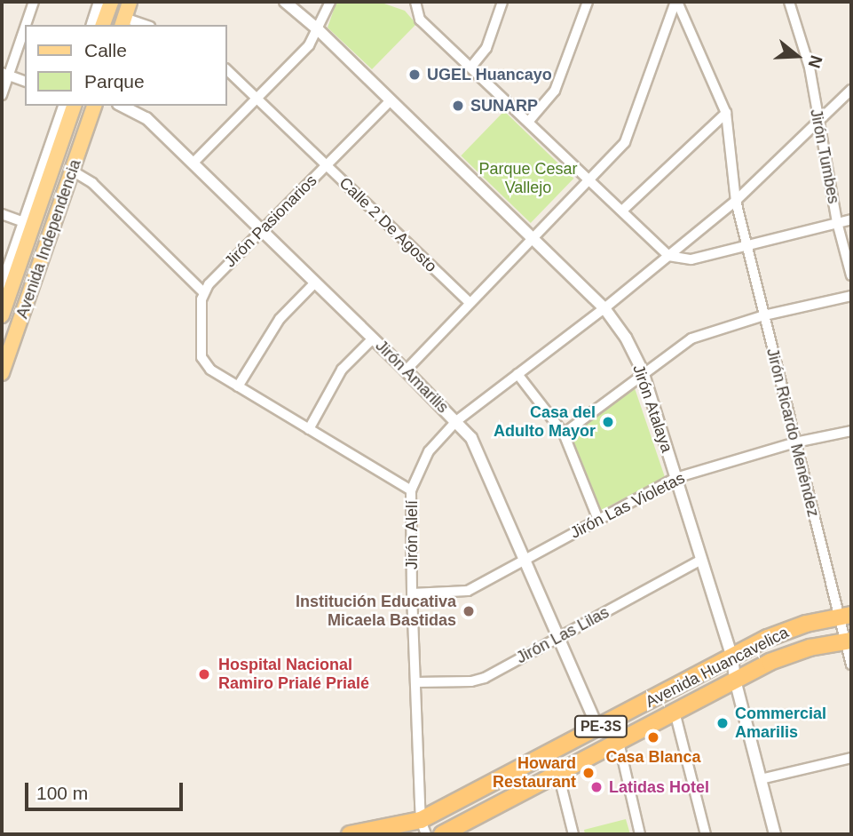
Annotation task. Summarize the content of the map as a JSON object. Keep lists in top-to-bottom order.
{
  "streets": {
    "highway": ["Avenida Huancavelica", "PE-3S"],
    "main road": ["Avenida Independencia"],
    "street": [
      "Jirón Tumbes",
      "Jirón Pasionarios",
      "Calle 2 De Agosto",
      "Jirón Amarilis",
      "Jirón Atalaya",
      "Jirón Ricardo Menéndez",
      "Jirón Las Violetas",
      "Jirón Alelí",
      "Jirón Las Lilas"
    ]
  },
  "crossings": [
    ["Jirón Tumbes", "Jirón Alelí"],
    ["Jirón Pasionarios", "Calle 2 De Agosto"],
    ["Jirón Pasionarios", "Jirón Amarilis"],
    ["Jirón Pasionarios", "Jirón Atalaya"],
    ["Jirón Amarilis", "Jirón Las Violetas"],
    ["Jirón Amarilis", "Jirón Alelí"],
    ["Jirón Amarilis", "Jirón Las Lilas"],
    ["Jirón Amarilis", "Avenida Huancavelica"],
    ["Jirón Atalaya", "Jirón Las Violetas"],
    ["Jirón Atalaya", "Jirón Alelí"],
    ["Jirón Atalaya", "Jirón Las Lilas"],
    ["Jirón Atalaya", "Avenida Huancavelica"],
    ["Jirón Ricardo Menéndez", "Jirón Las Violetas"],
    ["Jirón Ricardo Menéndez", "Jirón Alelí"],
    ["Jirón Ricardo Menéndez", "Avenida Huancavelica"],
    ["Jirón Las Violetas", "Jirón Alelí"],
    ["Jirón Alelí", "Jirón Las Lilas"],
    ["Jirón Alelí", "Avenida Huancavelica"]
  ],
  "parks": ["Parque Cesar Vallejo"],
  "places": [
    "UGEL Huancayo",
    "SUNARP",
    "Casa del Adulto Mayor",
    "Institución Educativa Micaela Bastidas",
    "Hospital Nacional Ramiro Prialé Prialé",
    "Commercial Amarilis",
    "Casa Blanca",
    "Howard Restaurant",
    "Latidas Hotel"
  ],
  "legend": ["Calle", "Parque"],
  "scale_bar": "100 m",
  "north": "right"
}
